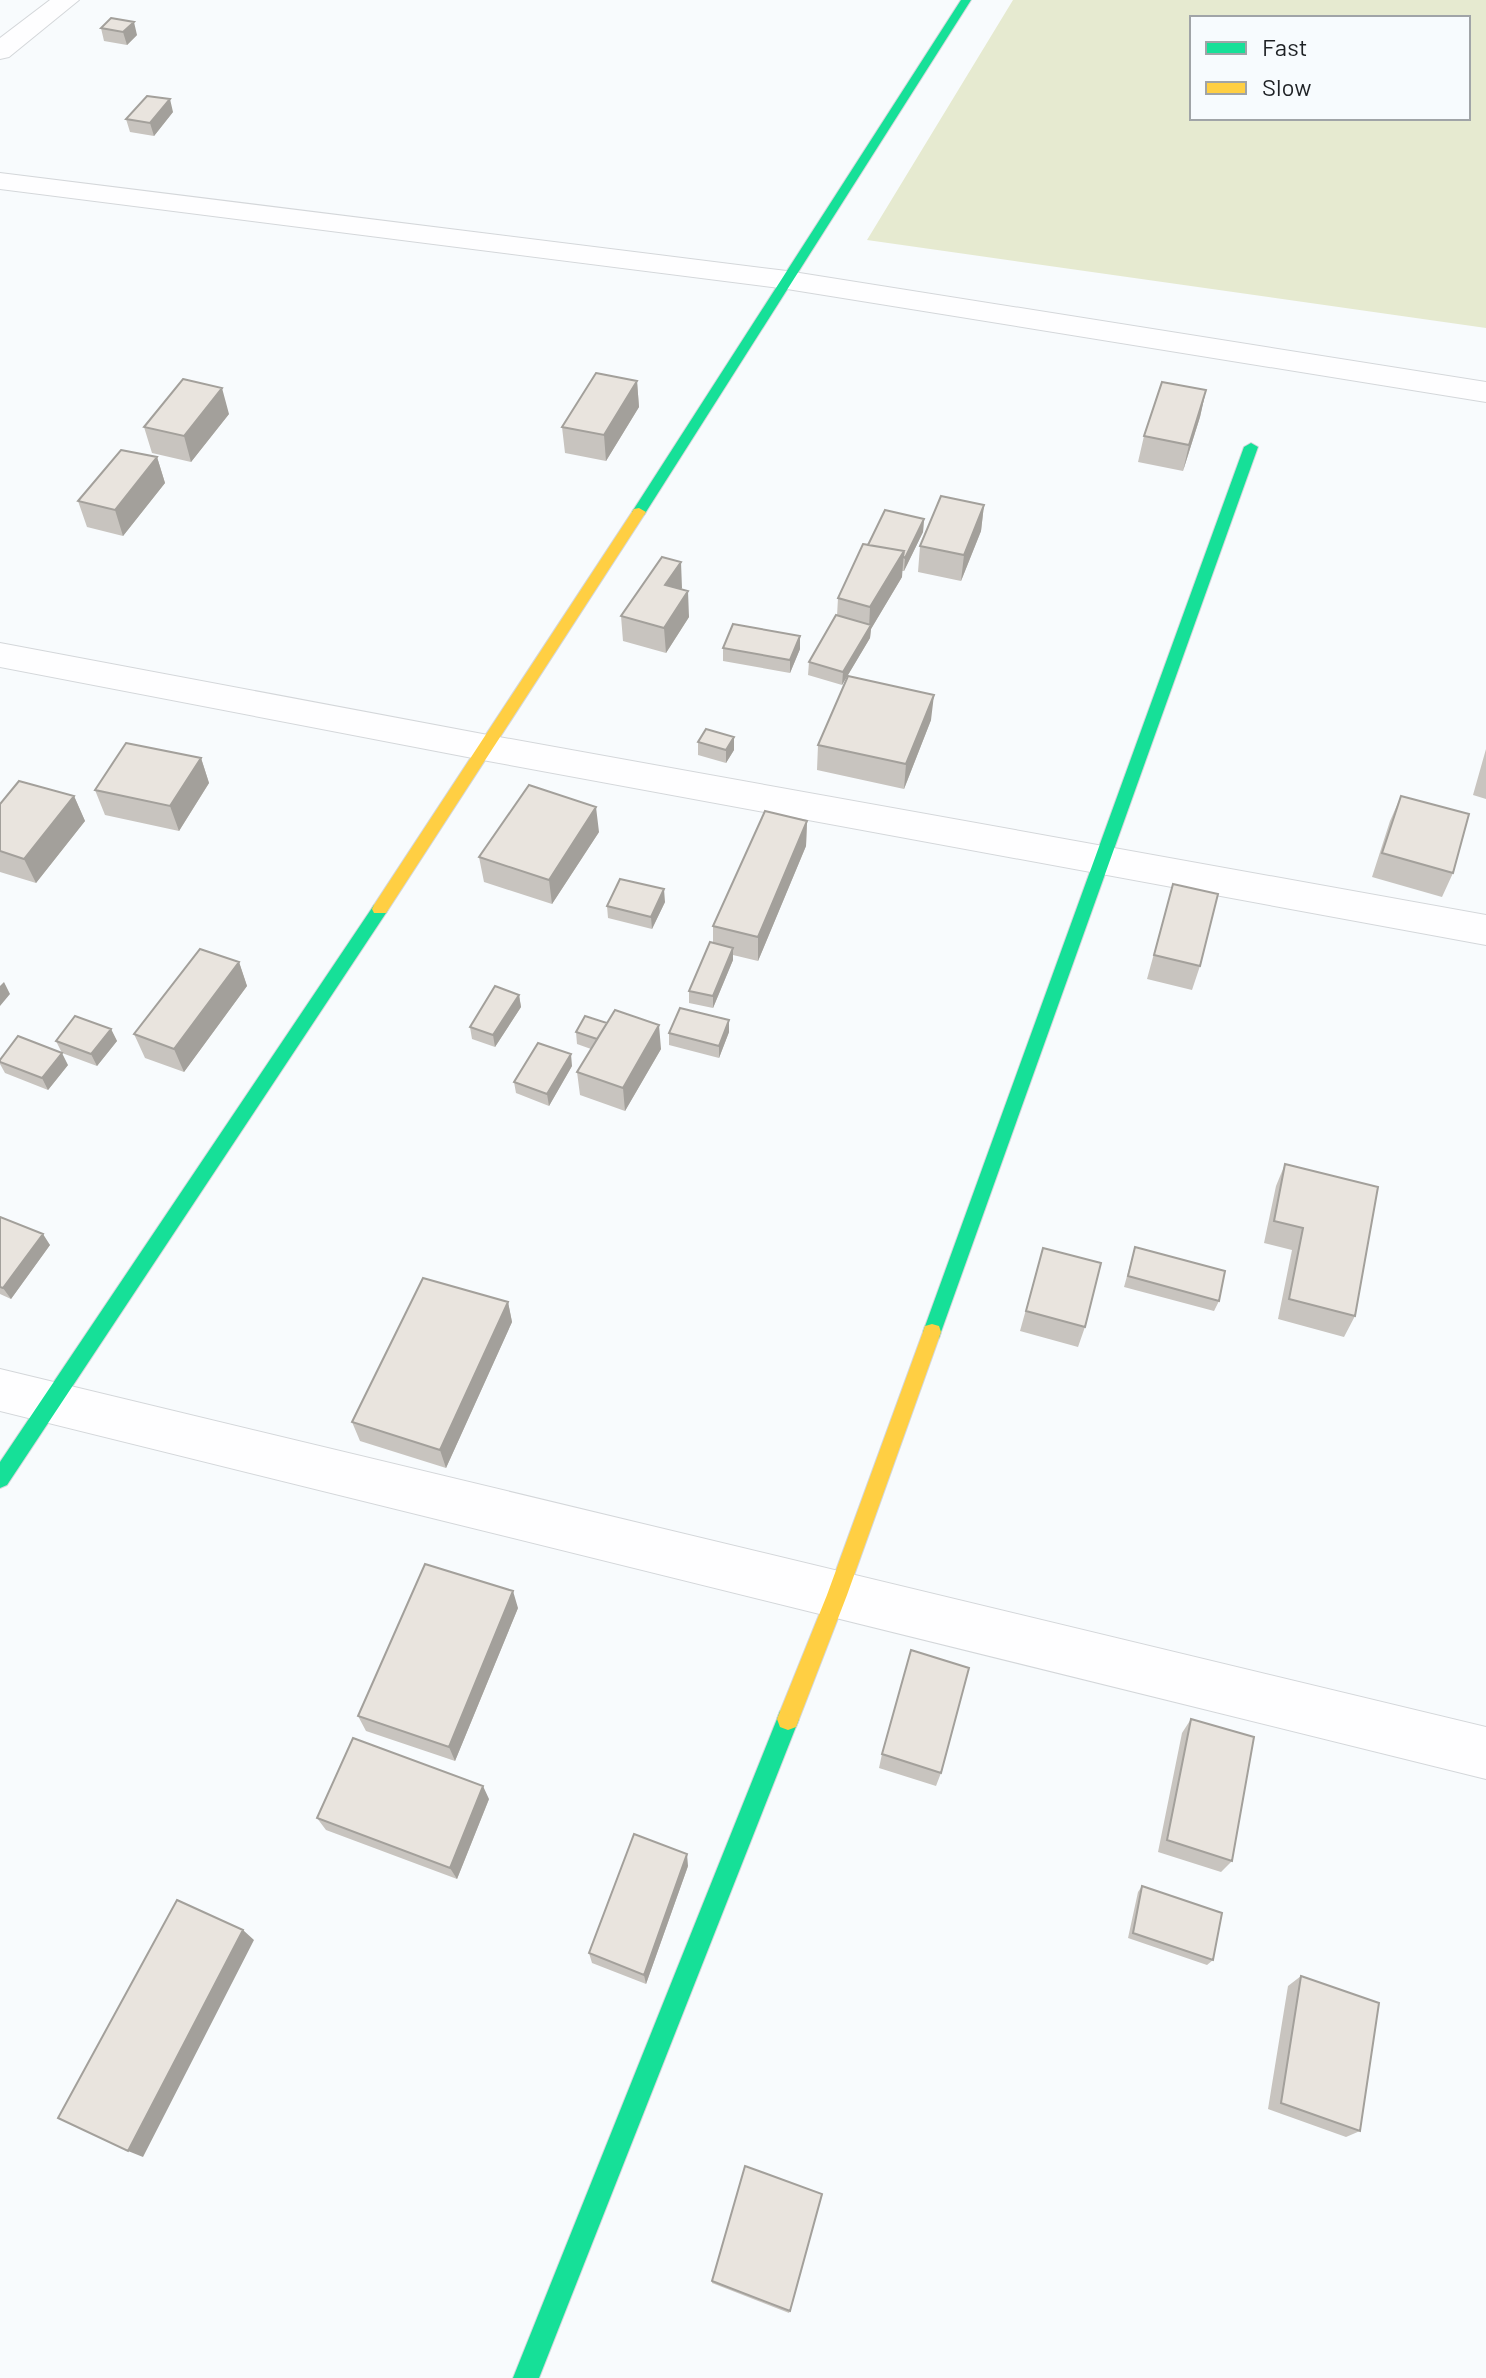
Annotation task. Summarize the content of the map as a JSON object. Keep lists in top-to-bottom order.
{
  "legend": ["Fast", "Slow"]
}
